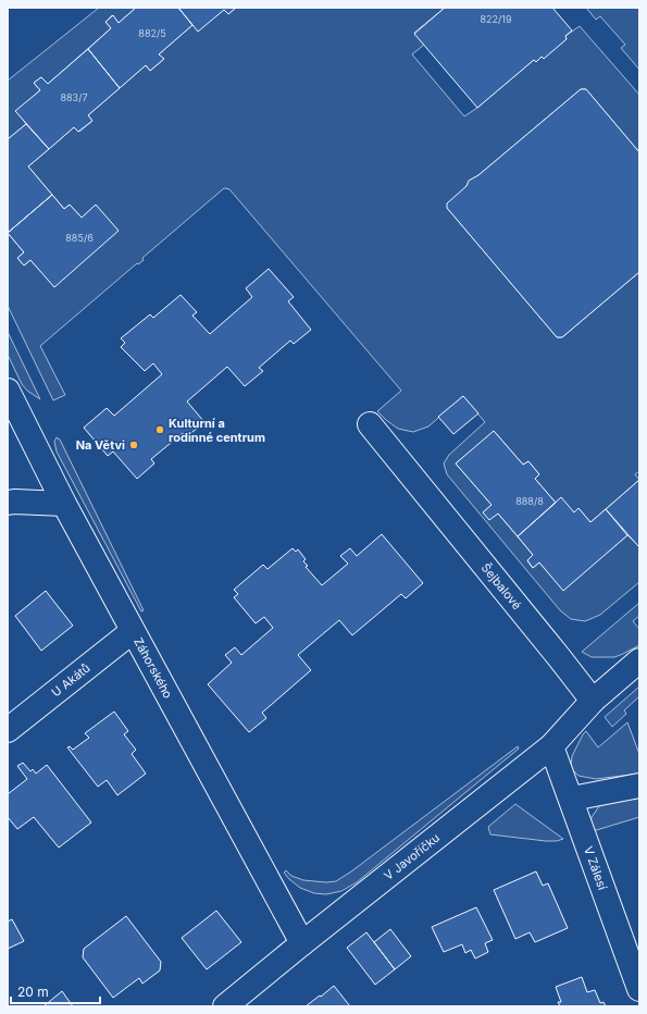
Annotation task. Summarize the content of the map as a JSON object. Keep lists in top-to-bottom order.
{
  "streets": {
    "street": [
      "Šejbalové",
      "Záhorského",
      "U Akátů",
      "V Javoříčku",
      "V Zálesí"
    ]
  },
  "crossings": [
    ["Šejbalové", "V Javoříčku"],
    ["Záhorského", "U Akátů"],
    ["Záhorského", "V Javoříčku"],
    ["V Javoříčku", "V Zálesí"]
  ],
  "places": ["Kulturní a rodinné centrum", "Na Větvi"],
  "house_numbers": [
    "822/19",
    "882/5",
    "883/7",
    "885/6",
    "888/8"
  ],
  "scale_bar": "20 m"
}
